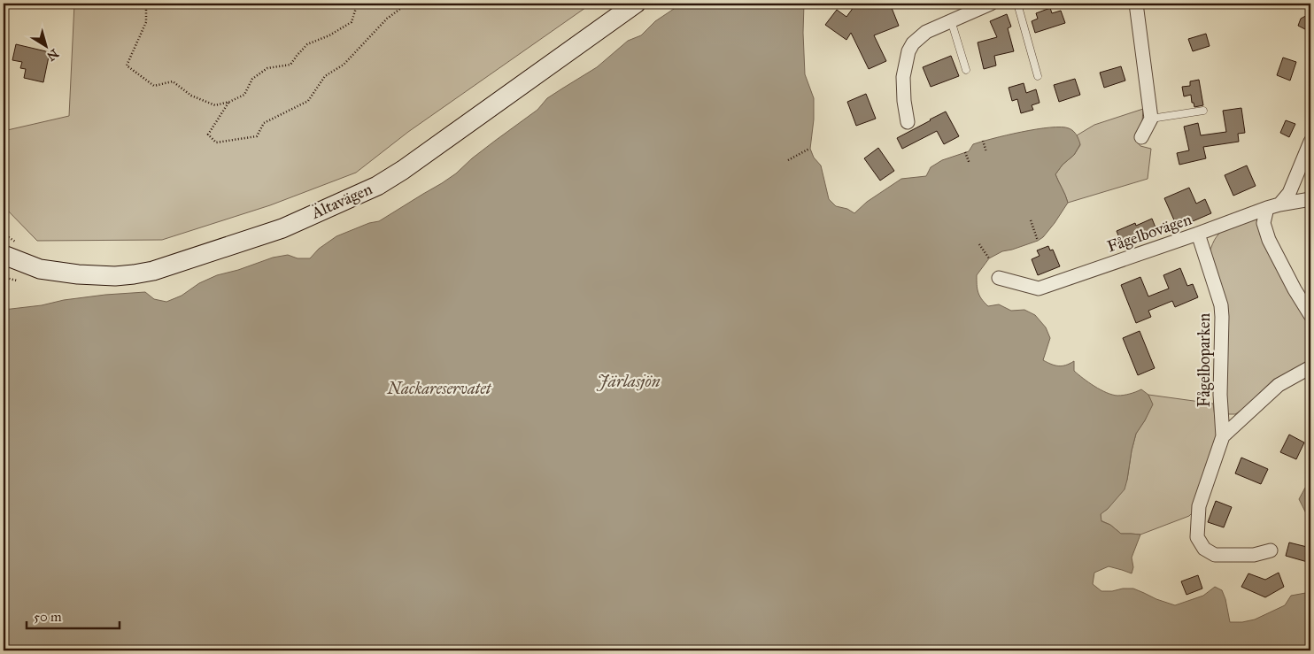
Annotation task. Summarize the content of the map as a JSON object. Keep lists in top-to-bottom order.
{
  "streets": {
    "main road": ["Ältavägen"],
    "street": ["Fågelbovägen", "Fågelboparken"]
  },
  "crossings": [
    ["Fågelbovägen", "Fågelboparken"]
  ],
  "water": ["Järlasjön"],
  "parks": ["Nackareservatet"],
  "scale_bar": "50 m",
  "north": "bottom right"
}
